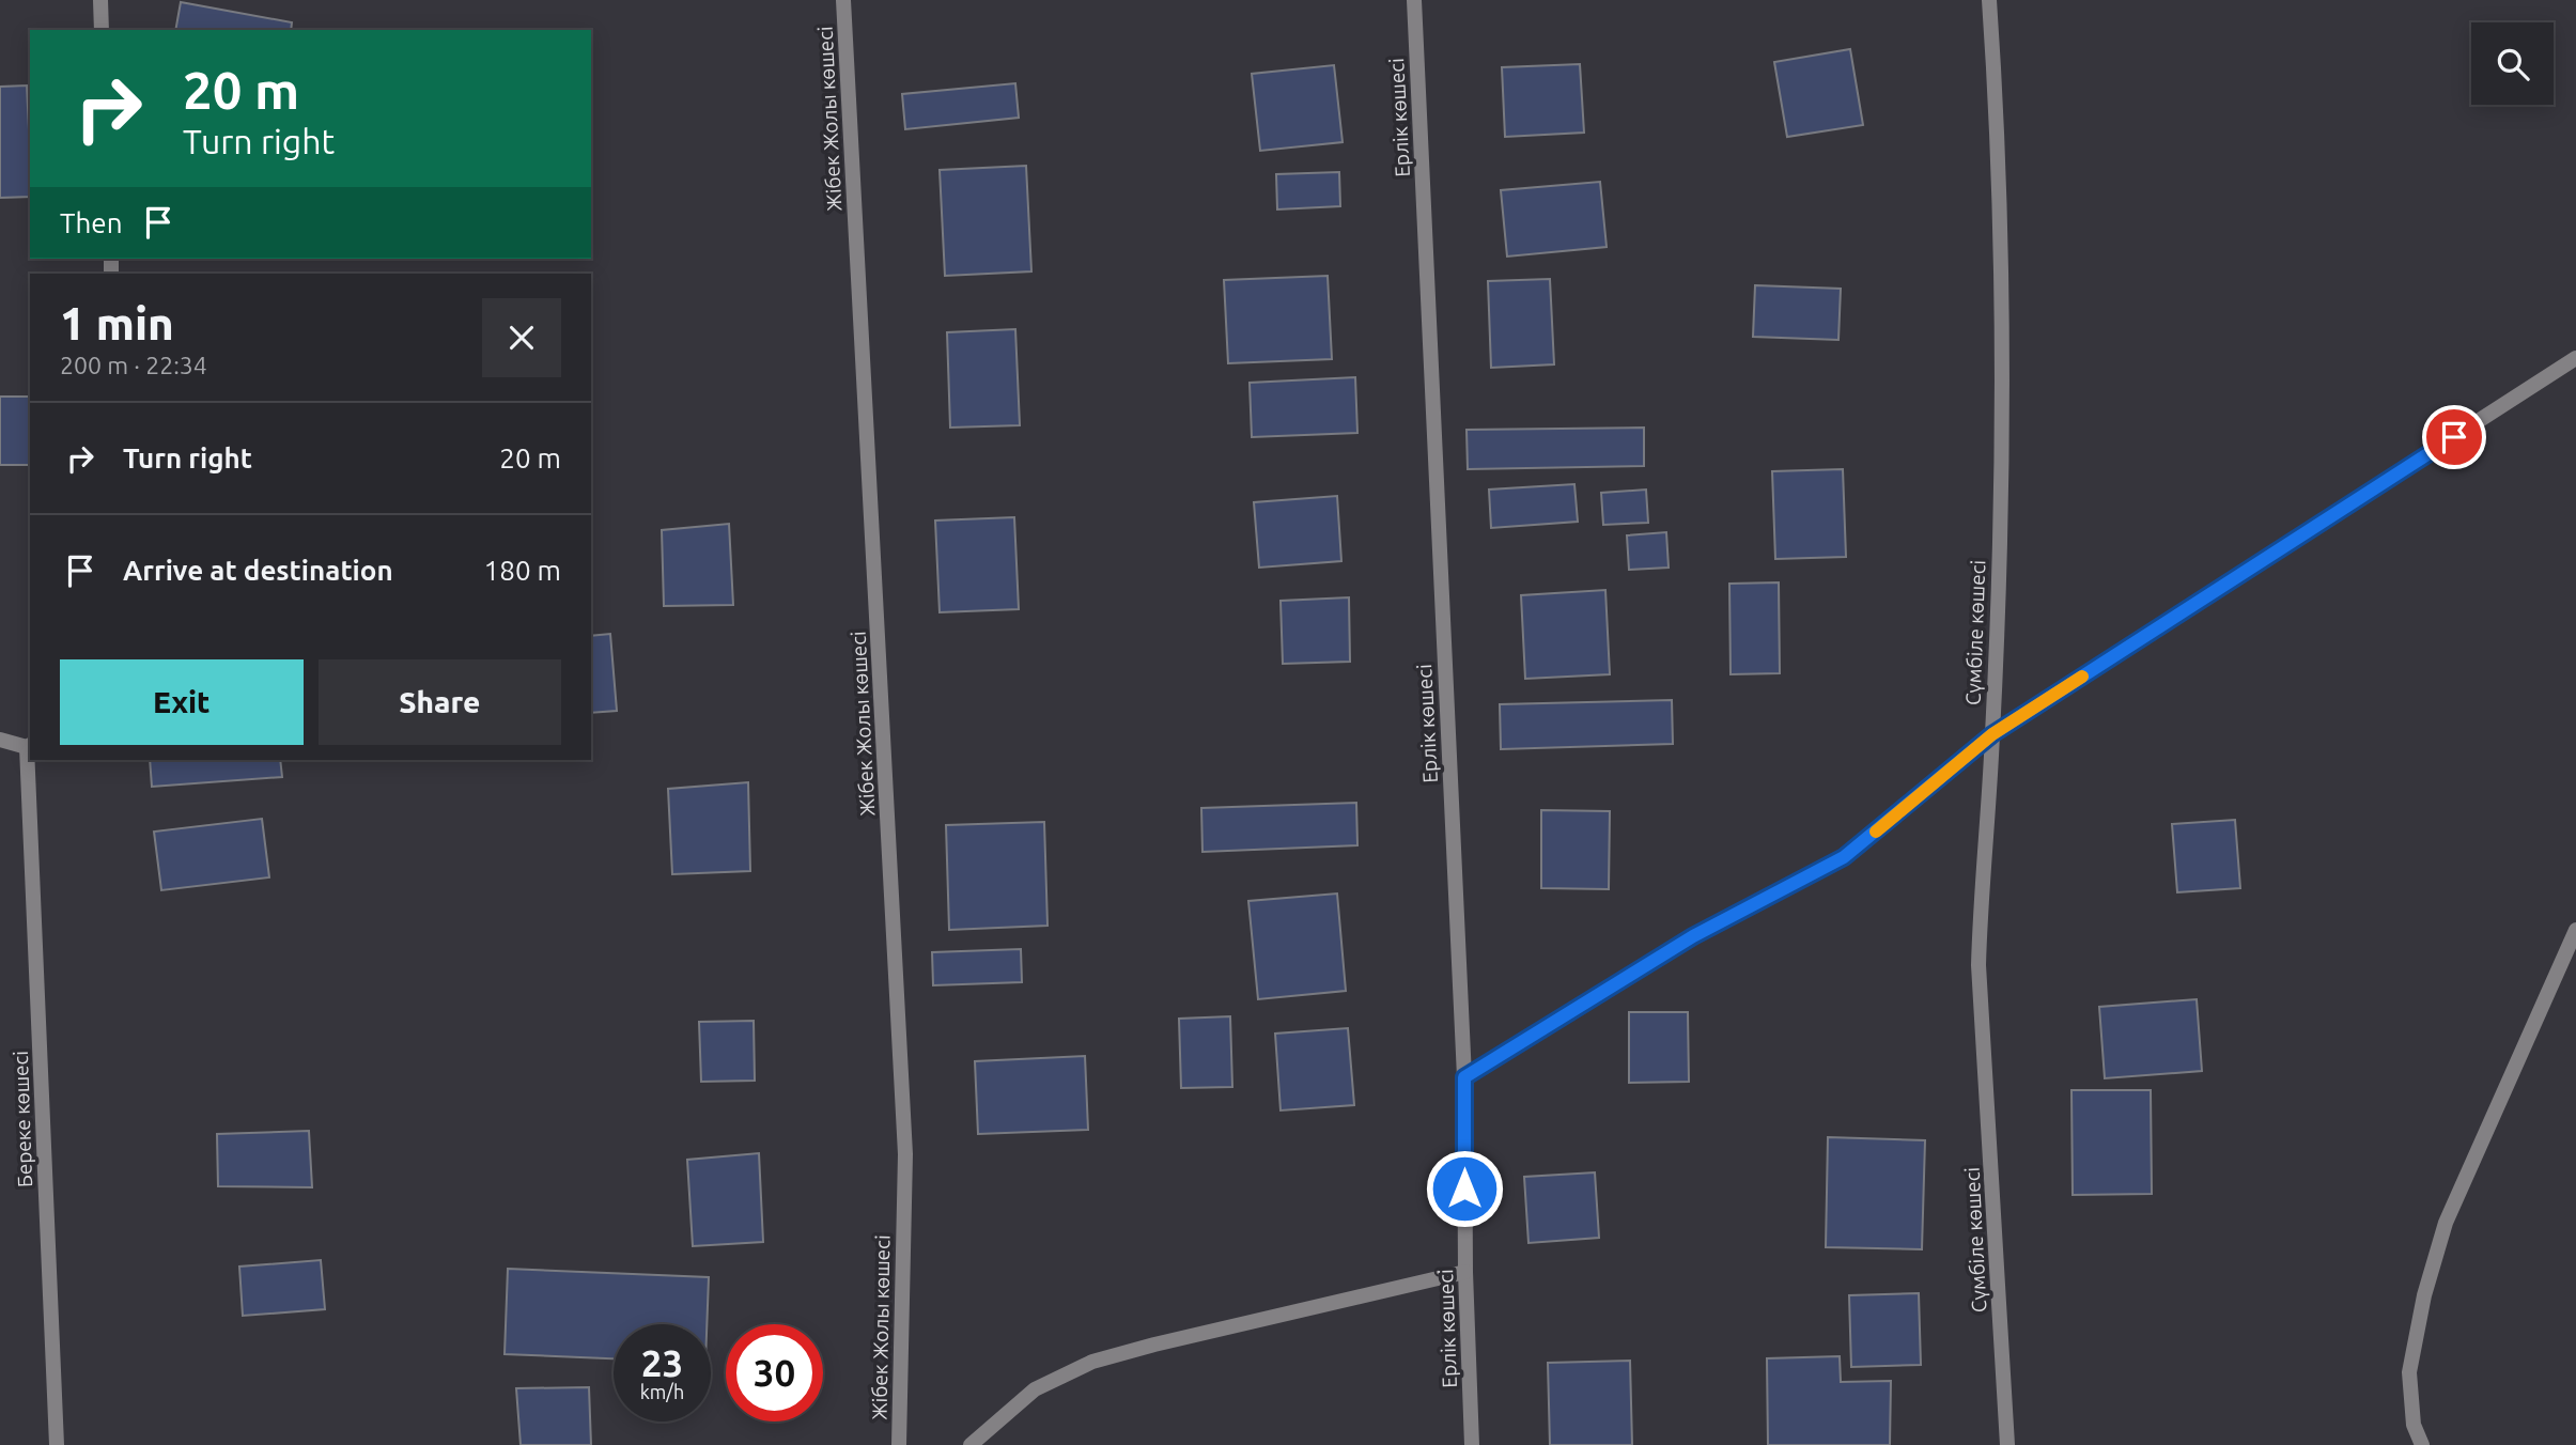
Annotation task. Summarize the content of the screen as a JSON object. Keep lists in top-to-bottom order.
{
  "streets": {
    "street": [
      "Ерлік көшесі",
      "Жібек Жолы көшесі",
      "Сүмбіле көшесі",
      "Береке көшесі"
    ]
  },
  "page": {
    "turn": ["20 m", "Turn right"],
    "then": "Then",
    "heading": ["1 min", "200 m · 22:34"],
    "list": [
      {
        "name": "Turn right",
        "value": "20 m"
      },
      {
        "name": "Arrive at destination",
        "value": "180 m"
      }
    ],
    "buttons": ["Exit", "Share"],
    "speed": "23 km/h",
    "limit": "30"
  }
}
